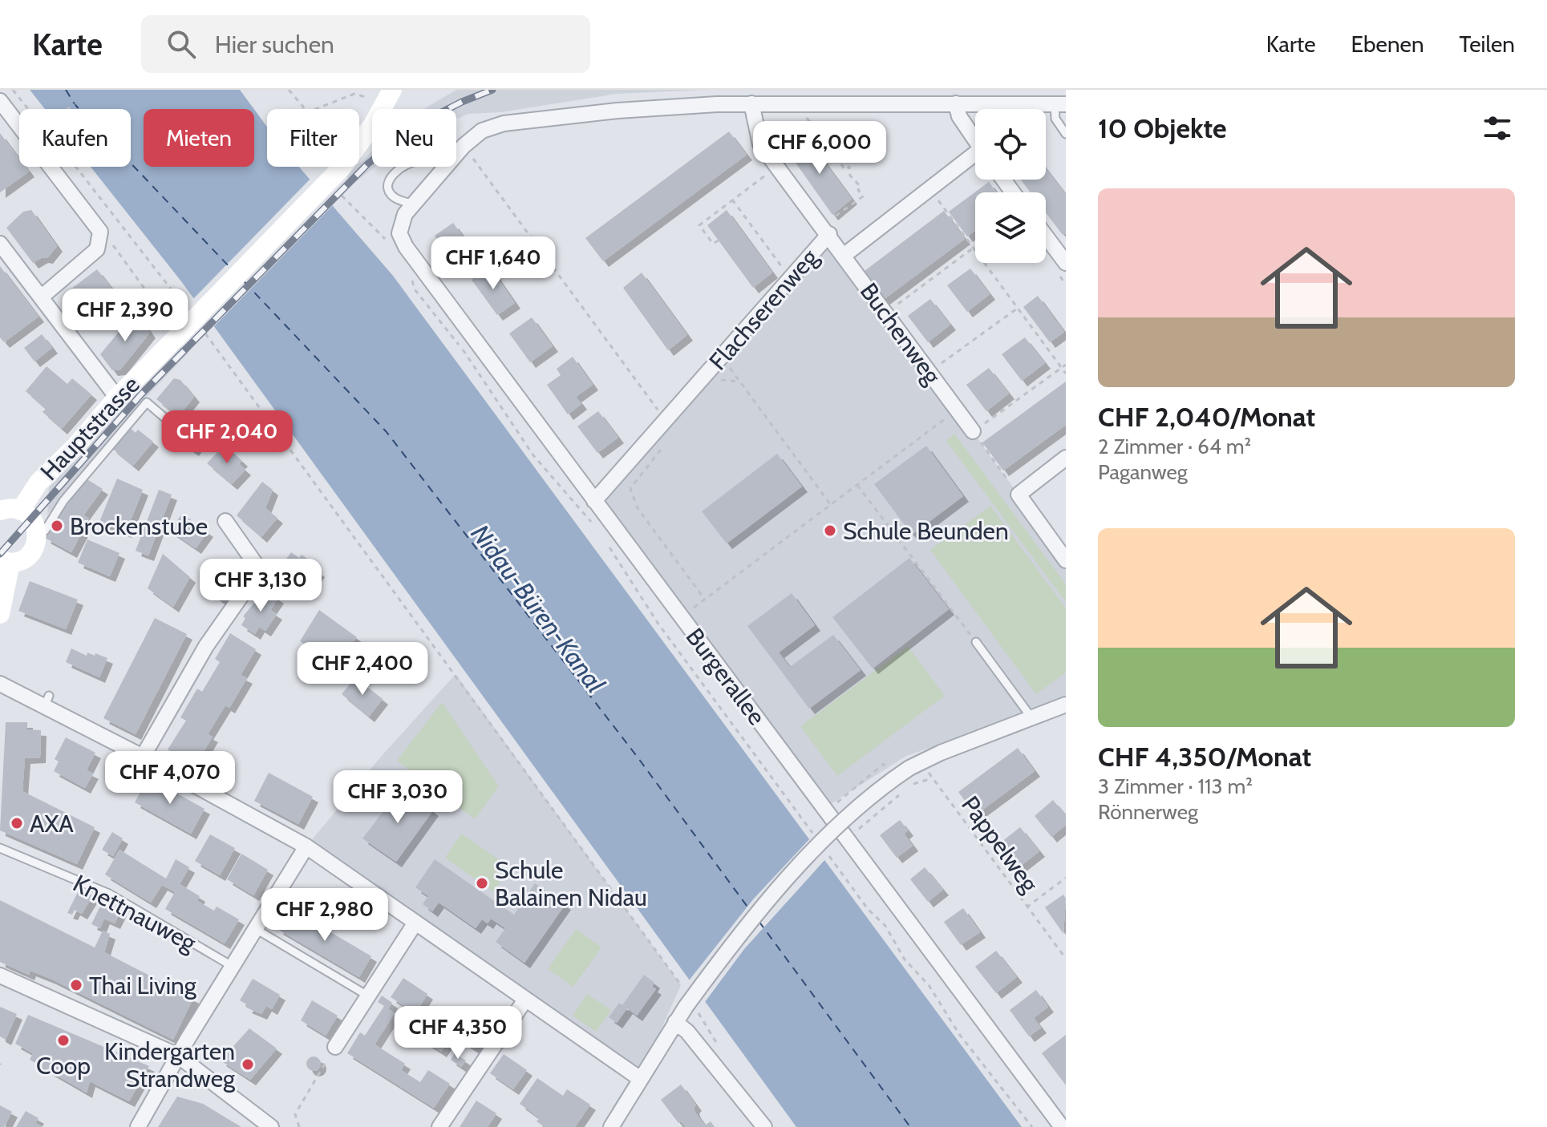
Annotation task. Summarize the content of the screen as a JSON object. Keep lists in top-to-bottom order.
{
  "streets": {
    "main road": ["Hauptstrasse"],
    "street": ["Flachserenweg", "Buchenweg", "Burgerallee"],
    "lane": ["Knettnauweg"],
    "path": ["Pappelweg"]
  },
  "crossings": [
    ["Flachserenweg", "Buchenweg"],
    ["Flachserenweg", "Burgerallee"]
  ],
  "water": ["Nidau-Büren-Kanal"],
  "places": [
    "Brockenstube",
    "Schule Beunden",
    "AXA",
    "Schule Balainen Nidau",
    "Thai Living",
    "Coop",
    "Kindergarten Strandweg"
  ],
  "page": {
    "header": "Karte",
    "search": "Hier suchen",
    "nav": ["Karte", "Ebenen", "Teilen"],
    "heading": "10 Objekte",
    "chip": [
      "Kaufen",
      "Mieten",
      "Filter",
      "Neu"
    ],
    "price": [
      "CHF 6,000",
      "CHF 1,640",
      "CHF 2,390",
      "CHF 2,040",
      "CHF 3,130",
      "CHF 2,400",
      "CHF 4,070",
      "CHF 3,030",
      "CHF 2,980",
      "CHF 4,350"
    ],
    "list": [
      {
        "name": "CHF 2,040/Monat",
        "note": "2 Zimmer · 64 m² · Paganweg"
      },
      {
        "name": "CHF 4,350/Monat",
        "note": "3 Zimmer · 113 m² · Rönnerweg"
      }
    ]
  }
}
